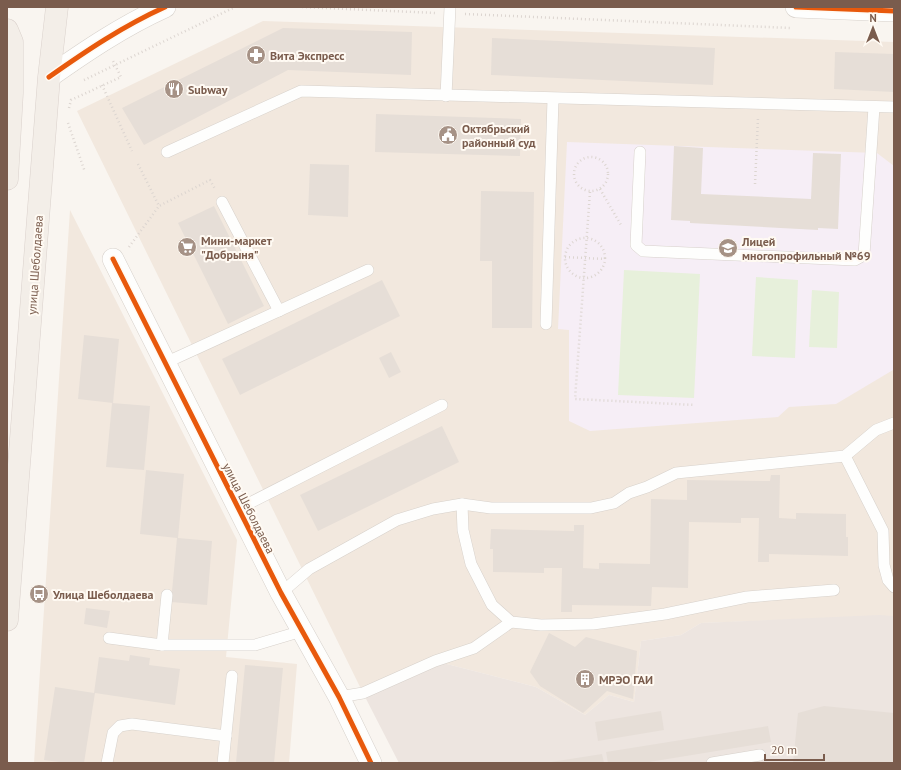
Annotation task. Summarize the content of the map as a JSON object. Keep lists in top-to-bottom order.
{
  "streets": {
    "main road": ["улица Шеболдаева"]
  },
  "places": {
    "pharmacy": ["Вита Экспресс"],
    "restaurant": ["Subway"],
    "public building": ["Октябрьский районный суд"],
    "supermarket": ["Мини-маркет \"Добрыня\""],
    "school or university": ["Лицей многопрофильный №69"],
    "bus stop": ["Улица Шеболдаева"],
    "building": ["МРЭО ГАИ"]
  },
  "scale_bar": "20 m",
  "north": "top"
}
